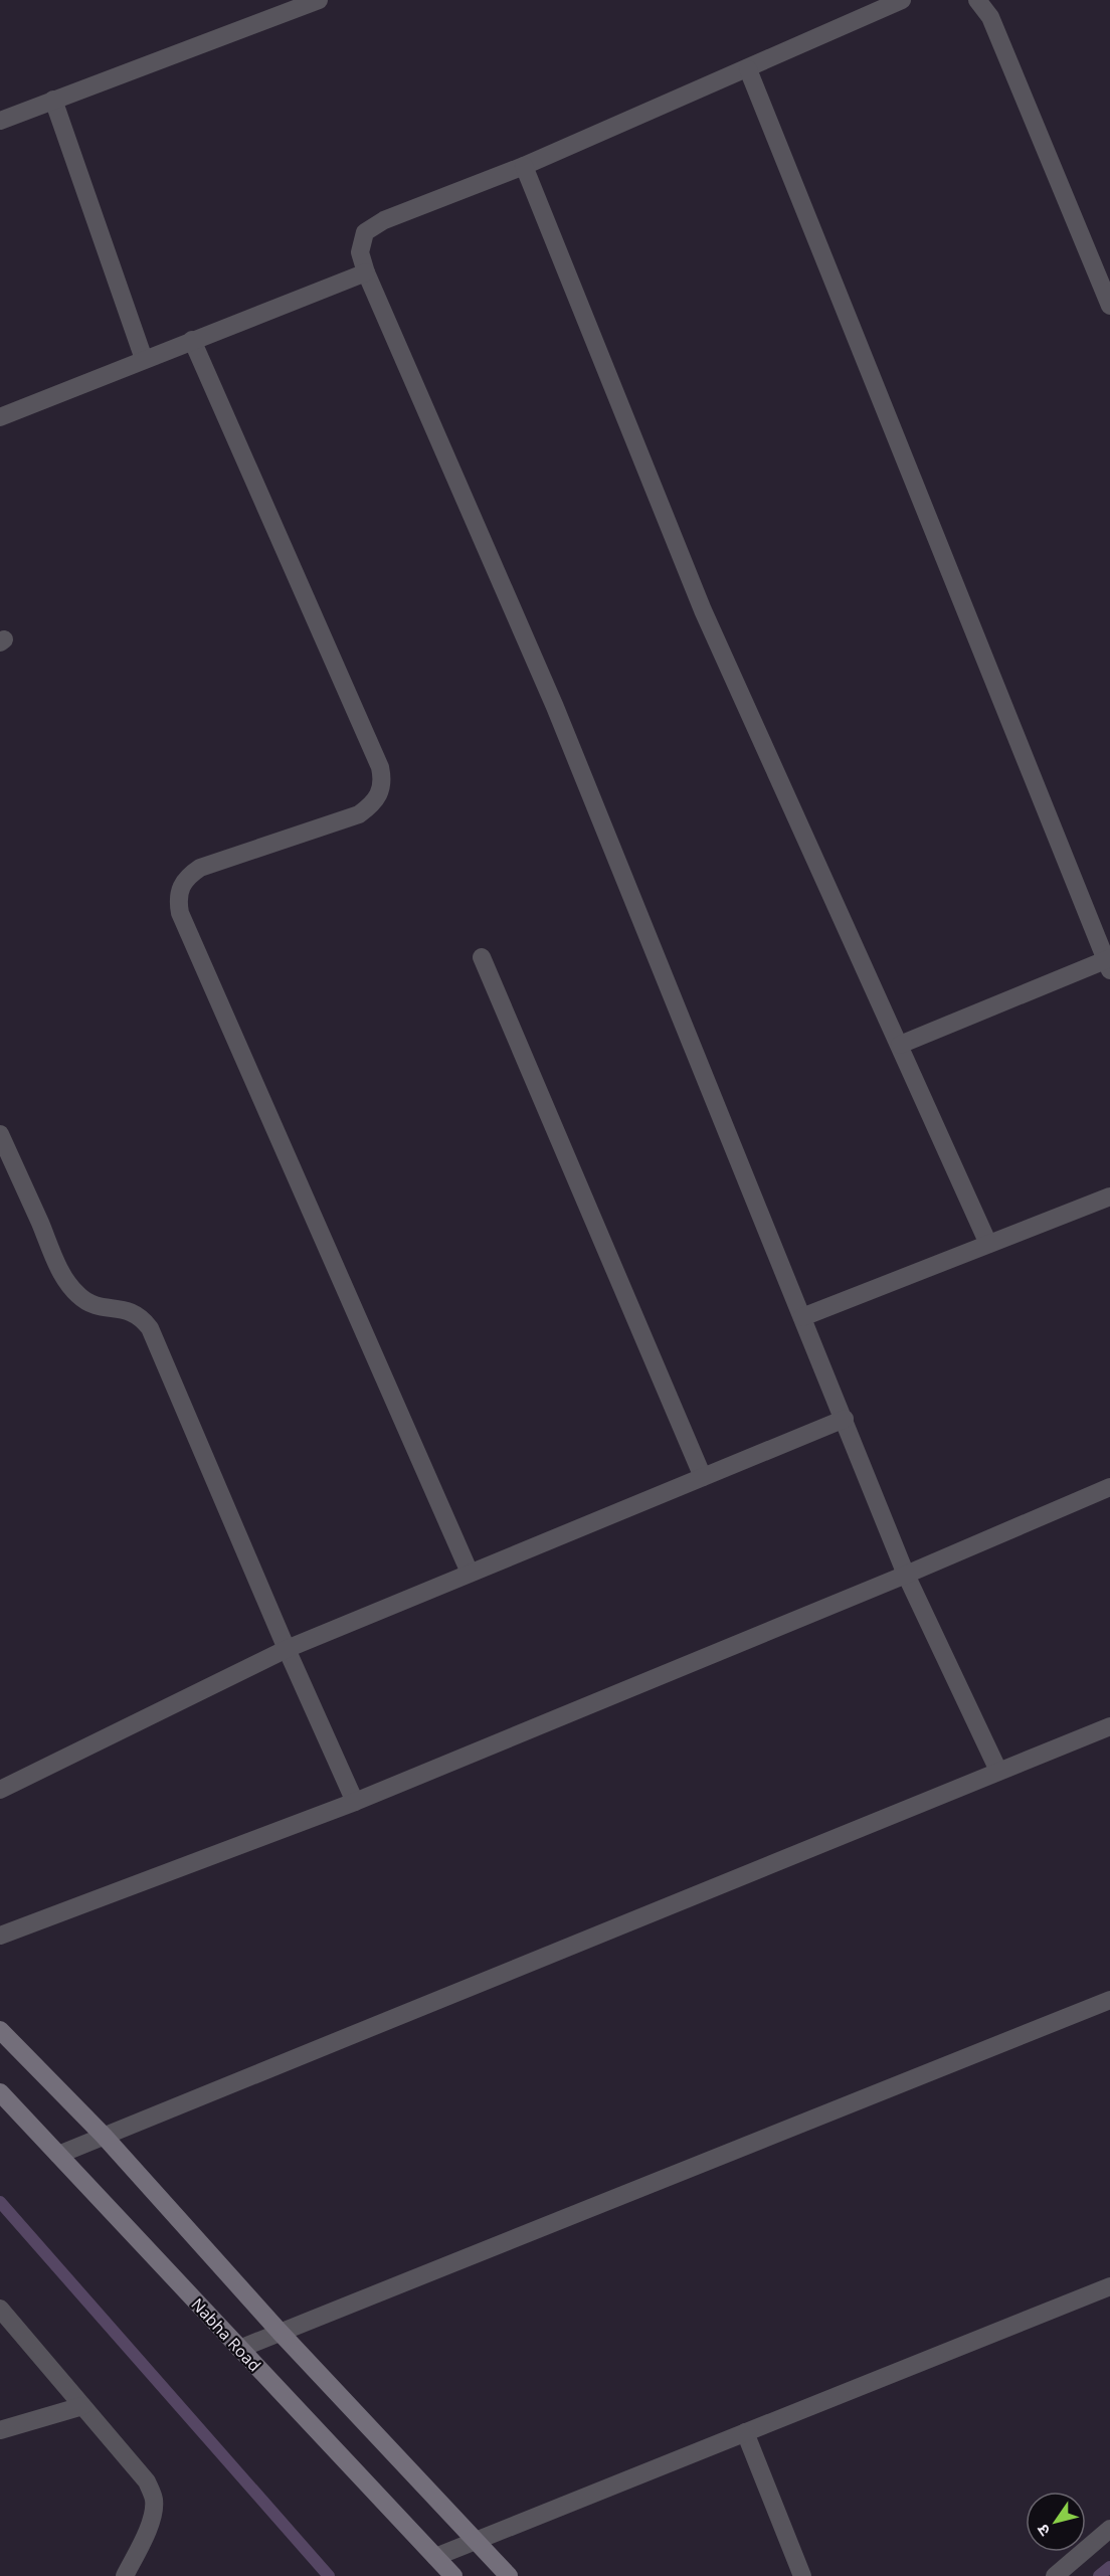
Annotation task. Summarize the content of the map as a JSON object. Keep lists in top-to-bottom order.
{
  "streets": {
    "main road": ["Nabha Road"]
  },
  "north": "bottom left"
}
